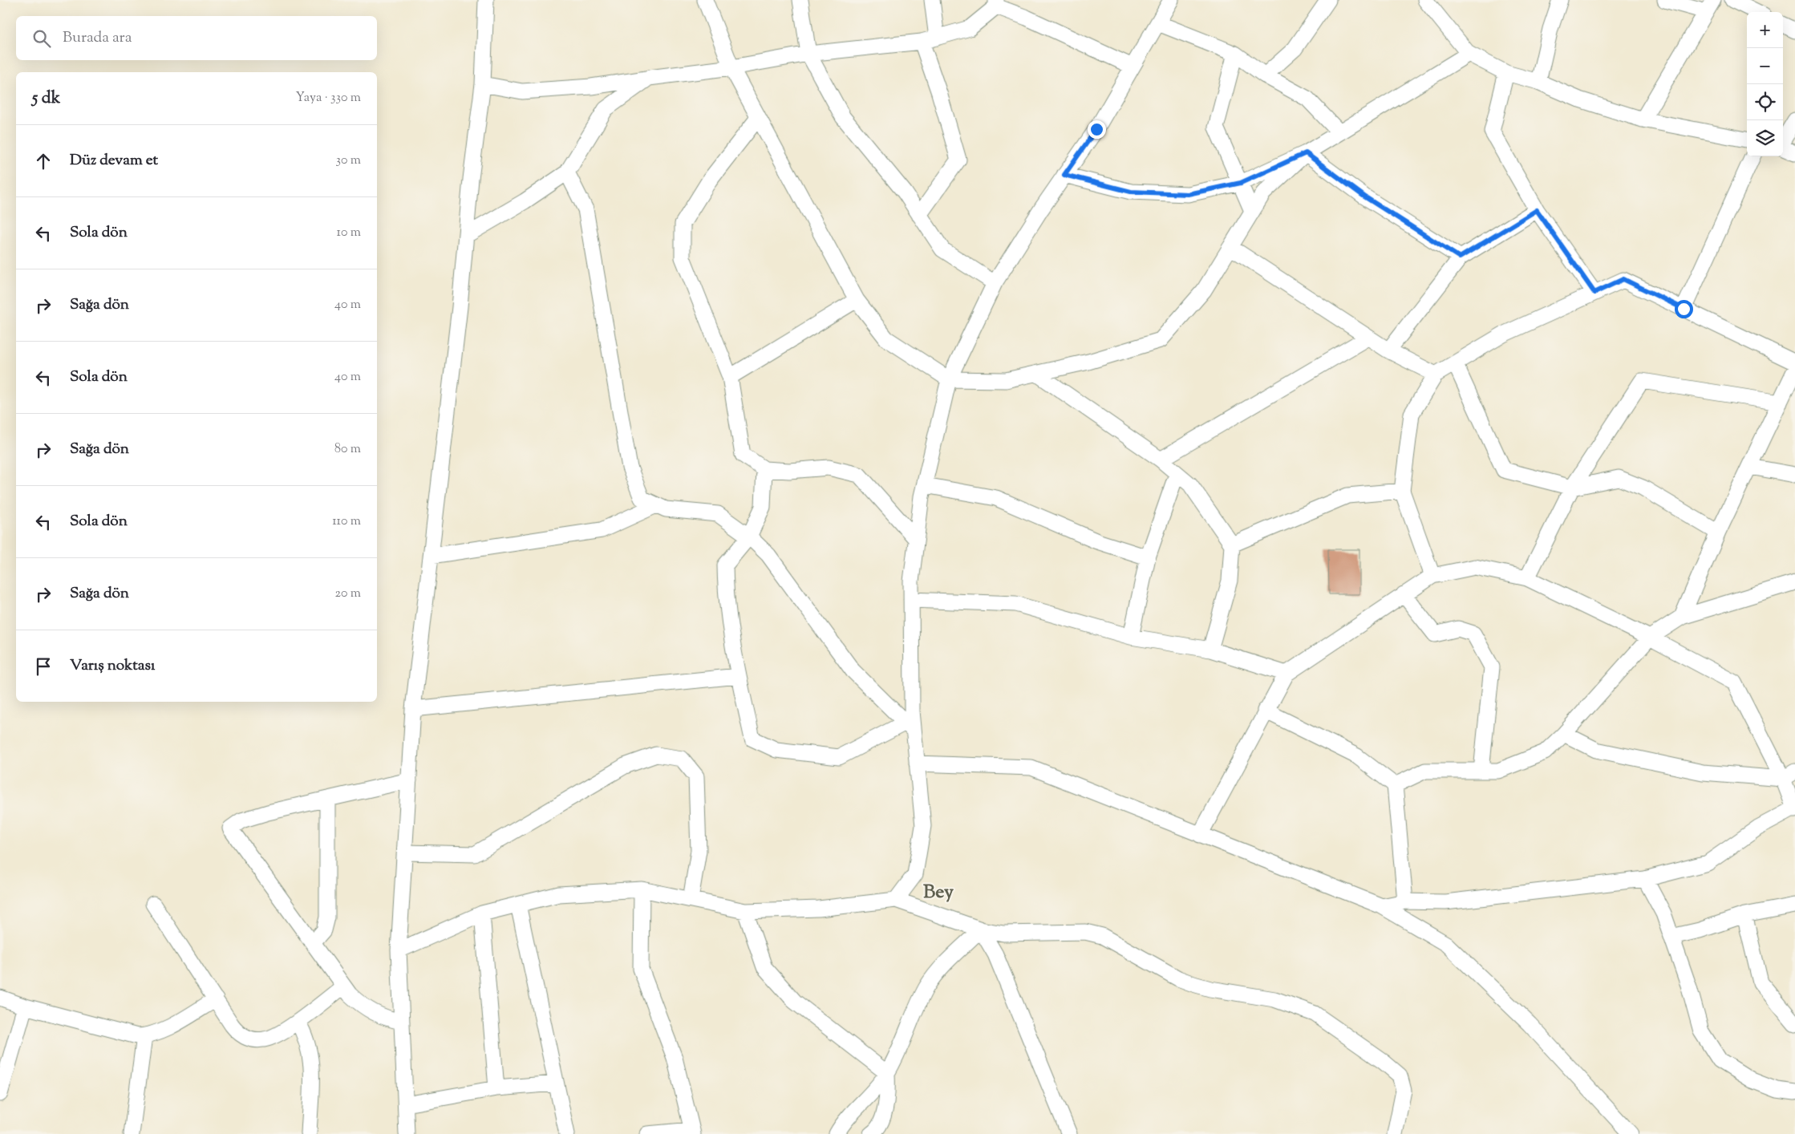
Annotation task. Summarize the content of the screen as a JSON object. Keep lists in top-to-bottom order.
{
  "districts": ["Bey"],
  "page": {
    "map_buttons": ["+", "−"],
    "search": "Burada ara",
    "heading": ["5 dk", "Yaya · 330 m"],
    "list": [
      ["Düz devam et", "30 m"],
      ["Sola dön", "10 m"],
      ["Sağa dön", "40 m"],
      ["Sola dön", "40 m"],
      ["Sağa dön", "80 m"],
      ["Sola dön", "110 m"],
      ["Sağa dön", "20 m"],
      "Varış noktası"
    ]
  }
}
